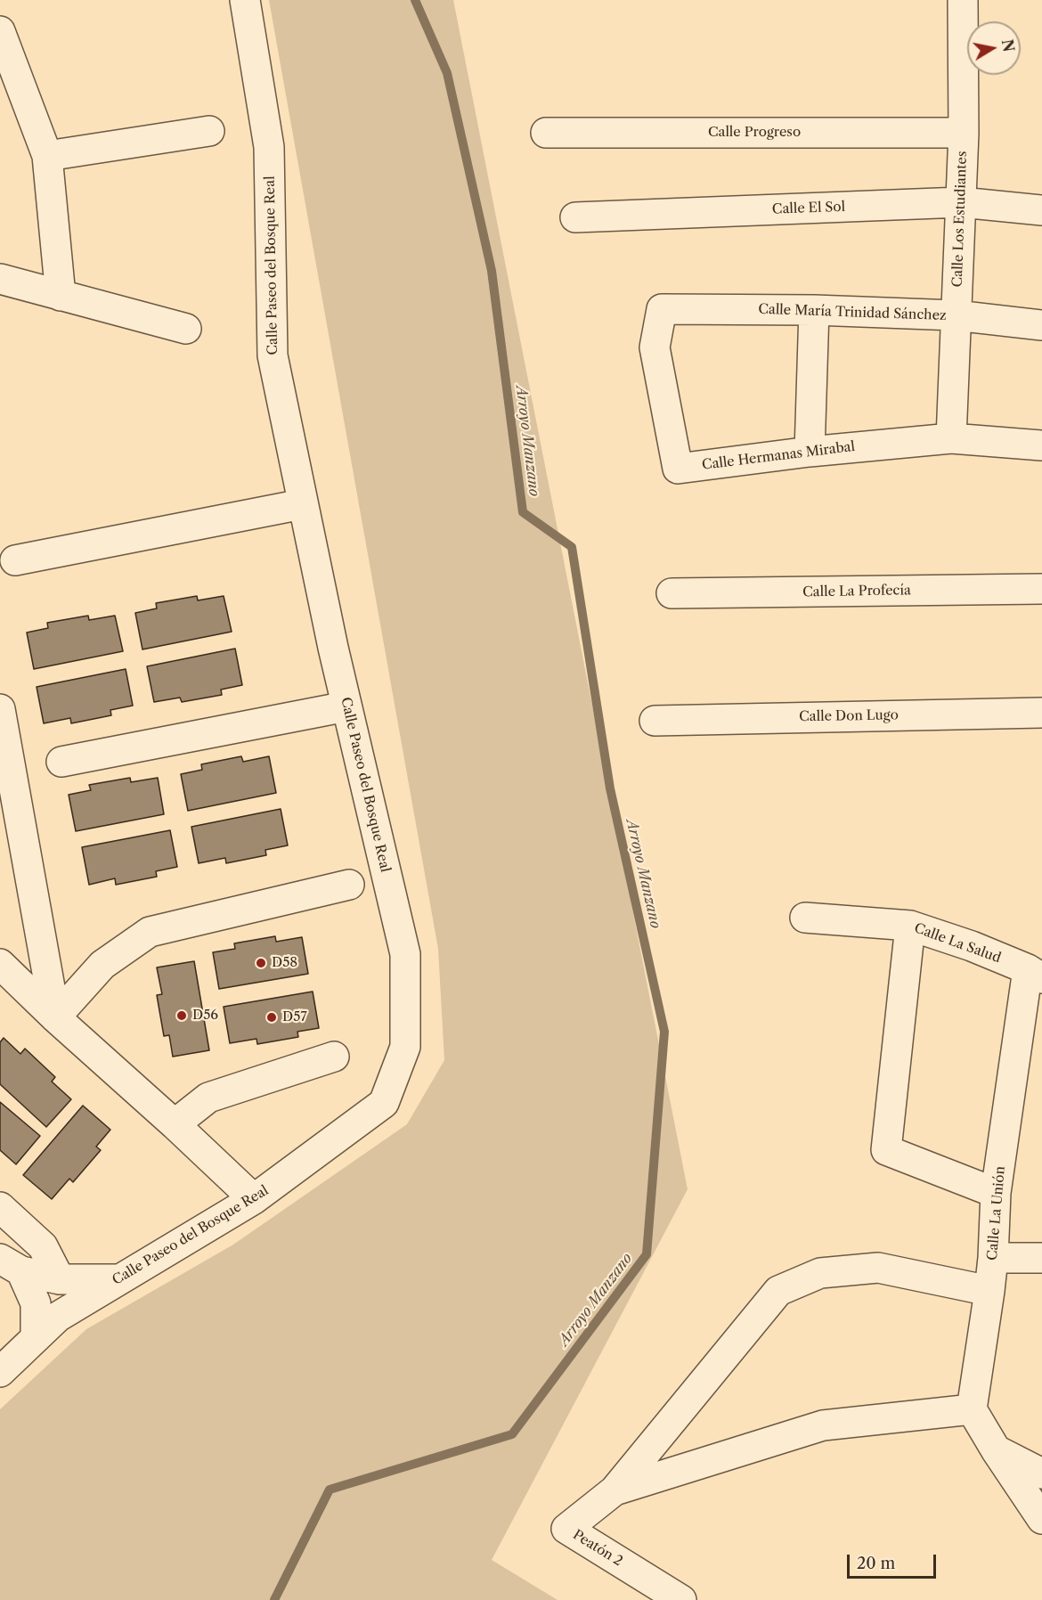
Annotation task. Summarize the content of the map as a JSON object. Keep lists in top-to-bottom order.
{
  "streets": {
    "street": [
      "Calle Progreso",
      "Calle El Sol",
      "Calle Los Estudiantes",
      "Calle Paseo del Bosque Real",
      "Calle María Trinidad Sánchez",
      "Calle Hermanas Mirabal",
      "Calle La Profecía",
      "Calle Don Lugo",
      "Calle La Salud",
      "Calle La Unión",
      "Peatón 2"
    ]
  },
  "crossings": [
    ["Calle Progreso", "Calle Los Estudiantes"],
    ["Calle El Sol", "Calle Los Estudiantes"],
    ["Calle Los Estudiantes", "Calle María Trinidad Sánchez"],
    ["Calle Los Estudiantes", "Calle Hermanas Mirabal"],
    ["Calle María Trinidad Sánchez", "Calle Hermanas Mirabal"],
    ["Calle La Salud", "Calle La Unión"]
  ],
  "water": ["Arroyo Manzano"],
  "places": ["D58", "D56", "D57"],
  "scale_bar": "20 m",
  "north": "right"
}
